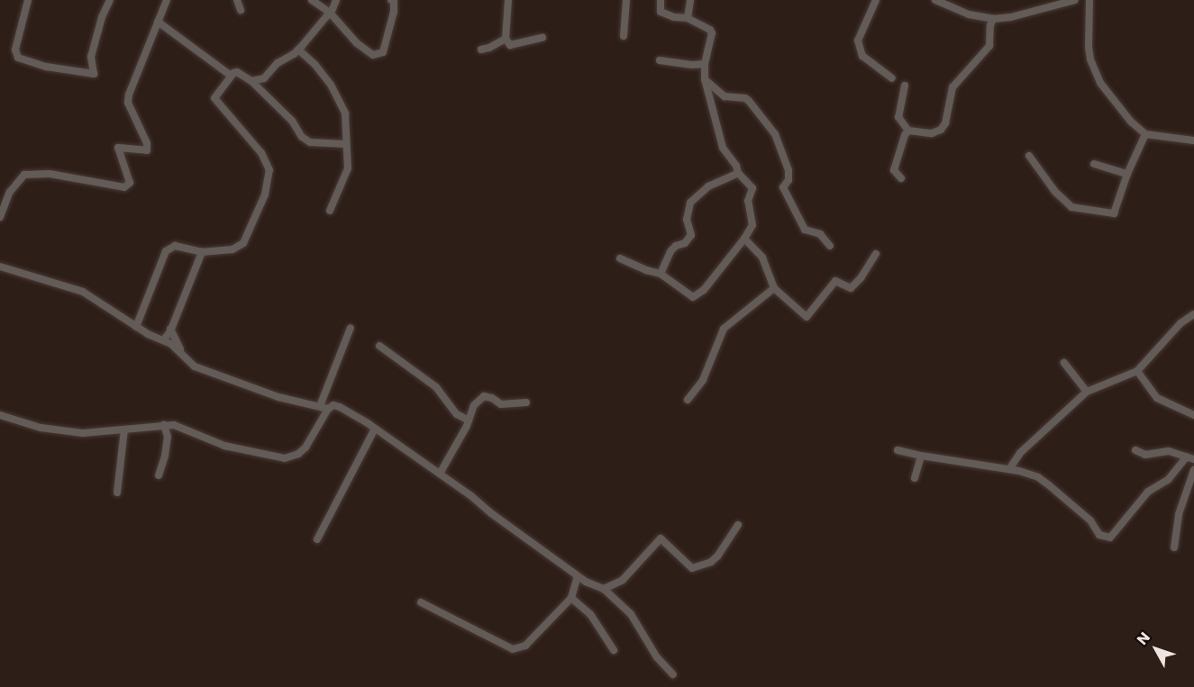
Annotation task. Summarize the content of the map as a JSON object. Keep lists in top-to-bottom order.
{
  "north": "top left"
}
